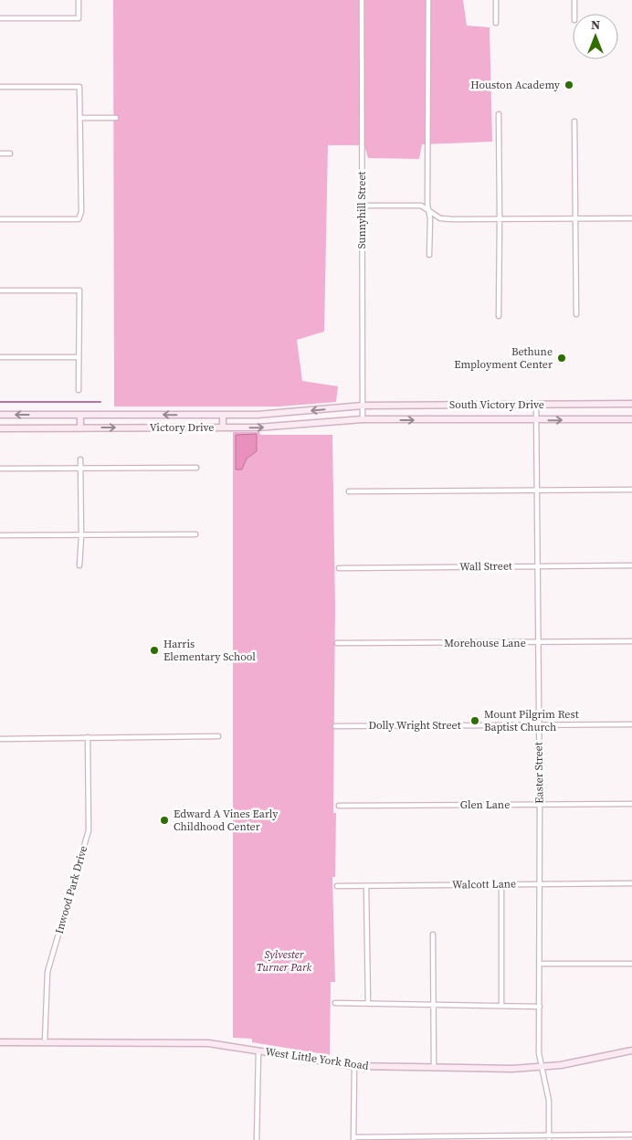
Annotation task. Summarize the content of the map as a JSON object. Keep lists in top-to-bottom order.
{
  "streets": {
    "main road": ["South Victory Drive", "Victory Drive", "West Little York Road"],
    "street": [
      "Sunnyhill Street",
      "Wall Street",
      "Morehouse Lane",
      "Dolly Wright Street",
      "Easter Street",
      "Glen Lane",
      "Walcott Lane",
      "Inwood Park Drive"
    ]
  },
  "crossings": [
    ["Sunnyhill Street", "South Victory Drive"],
    ["Sunnyhill Street", "Victory Drive"],
    ["South Victory Drive", "Victory Drive"],
    ["South Victory Drive", "Easter Street"],
    ["Wall Street", "Easter Street"],
    ["Morehouse Lane", "Easter Street"],
    ["Dolly Wright Street", "Easter Street"],
    ["Easter Street", "Glen Lane"],
    ["Easter Street", "Walcott Lane"],
    ["Easter Street", "West Little York Road"],
    ["Inwood Park Drive", "West Little York Road"]
  ],
  "parks": ["Sylvester Turner Park"],
  "places": [
    "Houston Academy",
    "Bethune Employment Center",
    "Harris Elementary School",
    "Mount Pilgrim Rest Baptist Church",
    "Edward A Vines Early Childhood Center"
  ],
  "north": "top"
}
